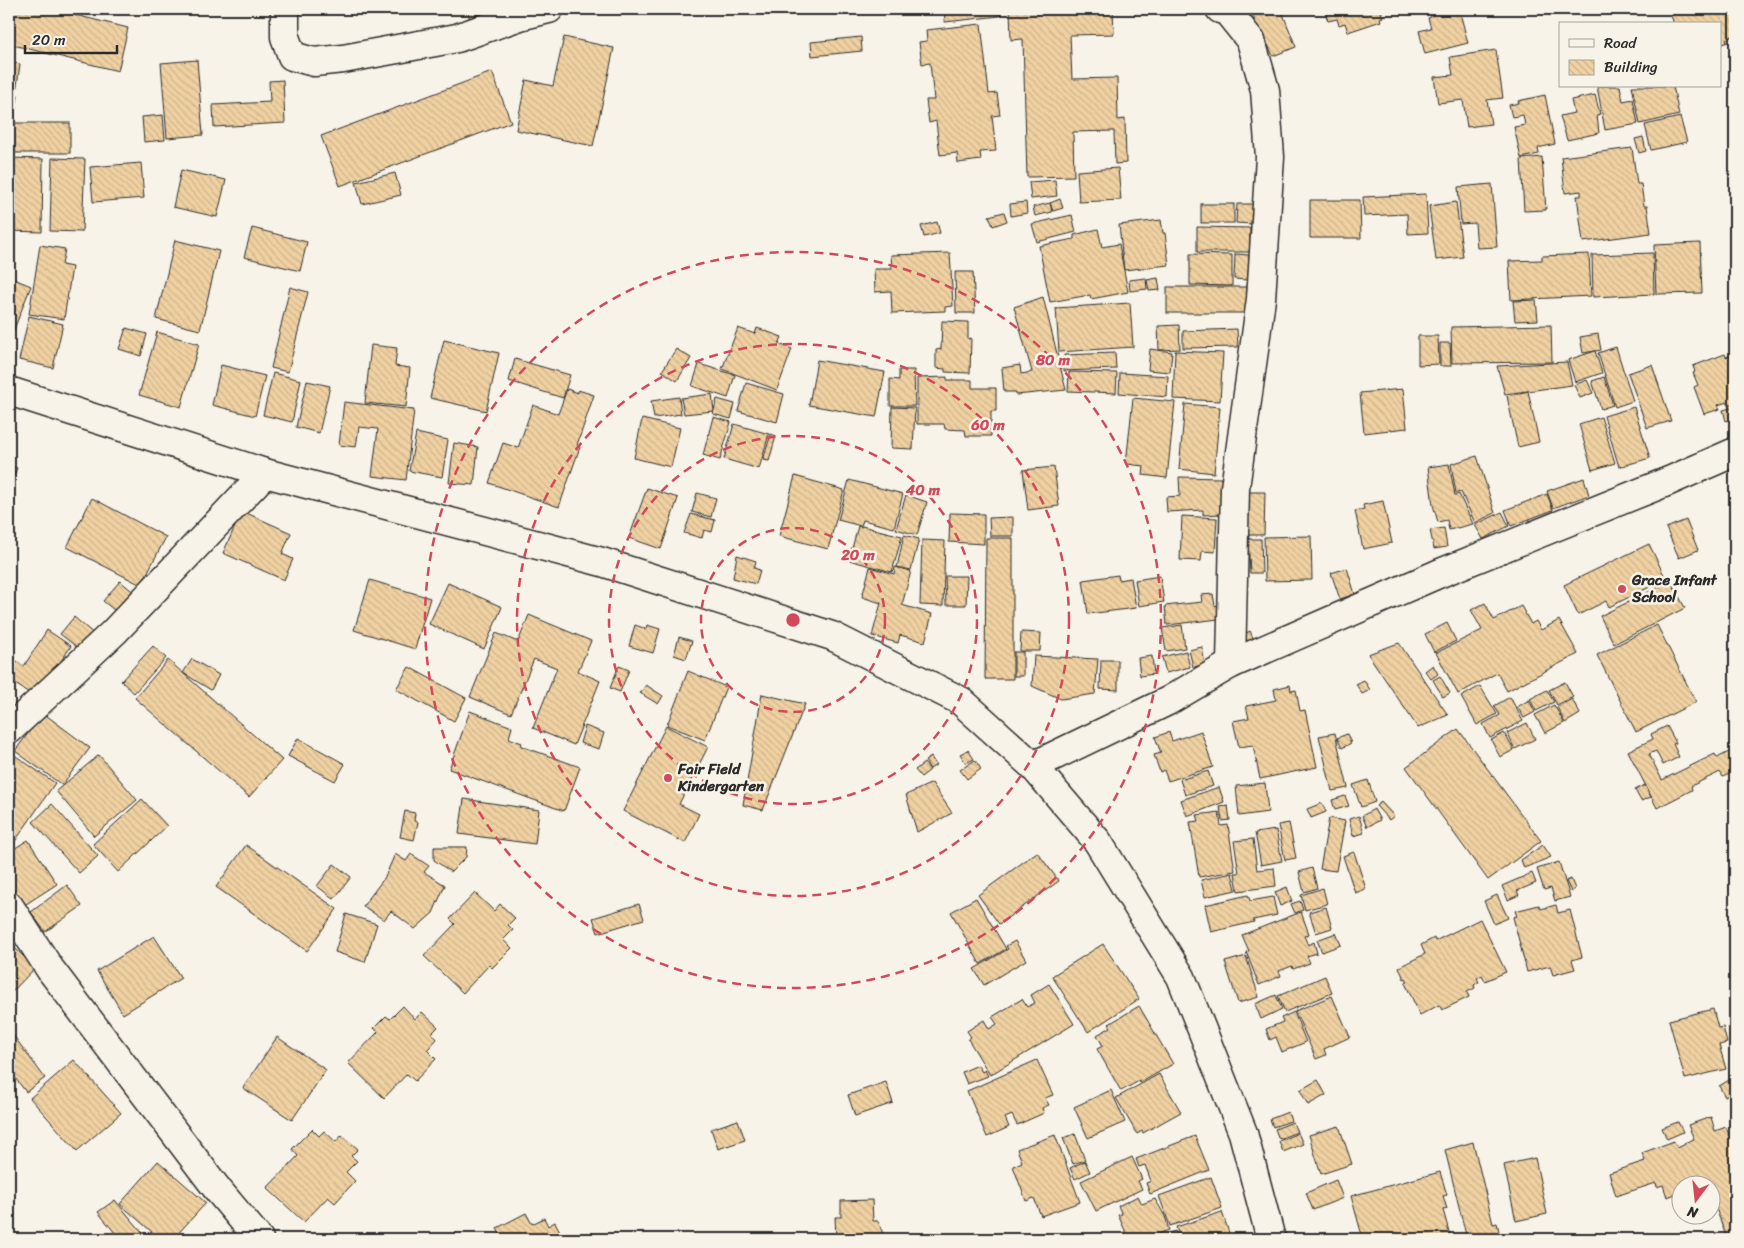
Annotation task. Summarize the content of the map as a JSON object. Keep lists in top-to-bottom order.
{
  "places": ["Grace Infant School", "Fair Field Kindergarten"],
  "legend": ["Road", "Building"],
  "scale_bar": "20 m",
  "north": "bottom",
  "rings": [
    "80 m",
    "60 m",
    "40 m",
    "20 m"
  ]
}
